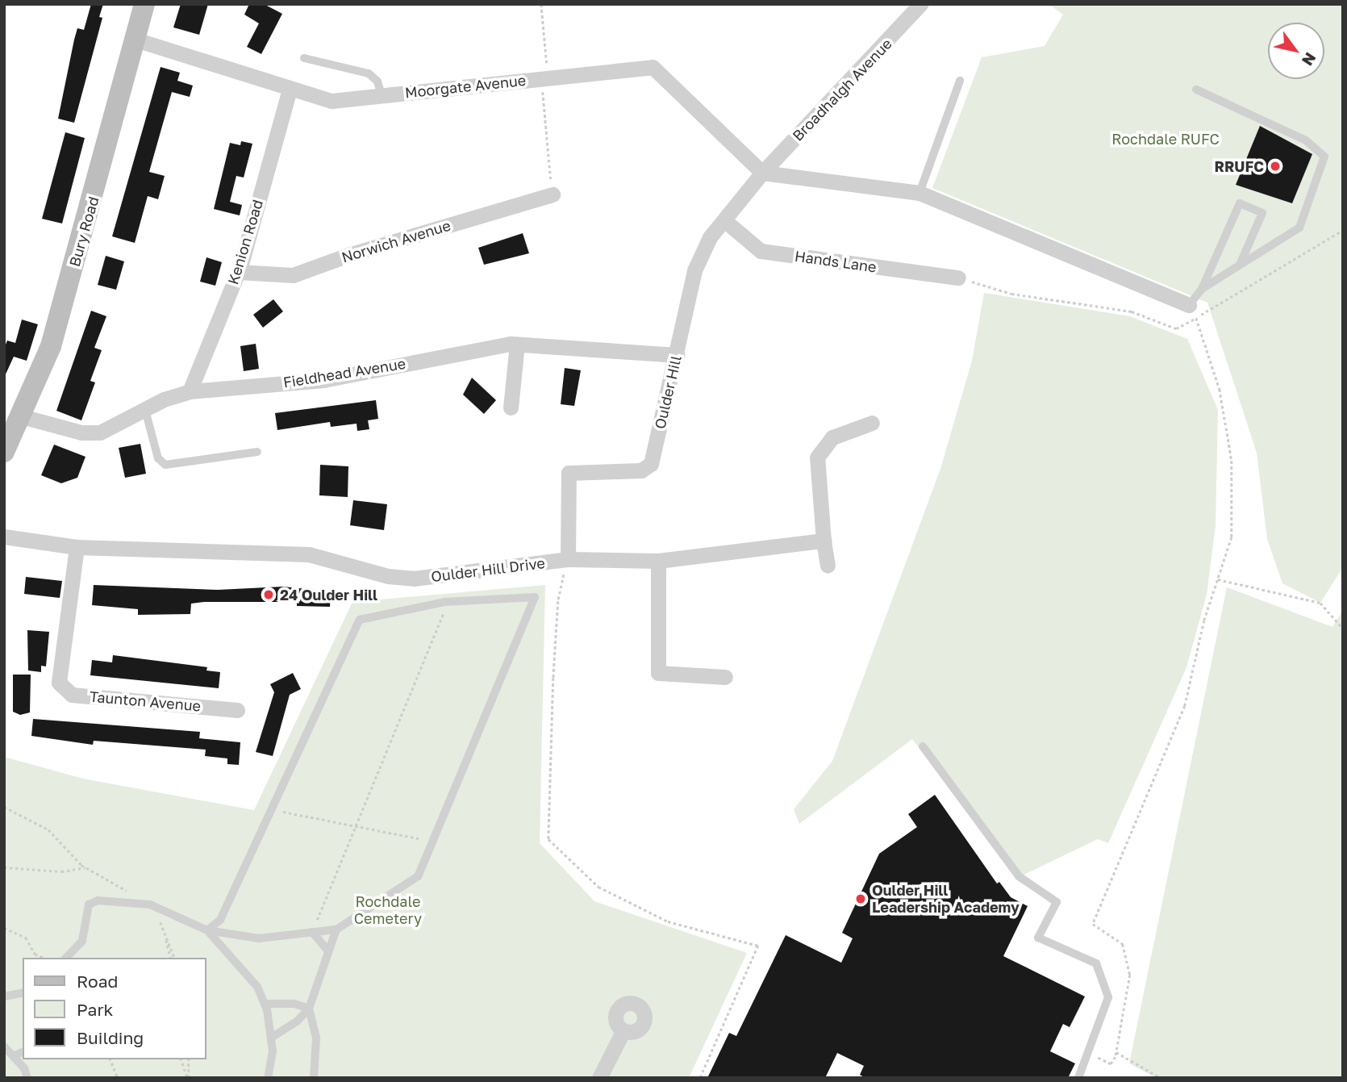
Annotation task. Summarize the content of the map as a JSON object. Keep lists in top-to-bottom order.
{
  "streets": {
    "main road": ["Bury Road"],
    "street": [
      "Moorgate Avenue",
      "Broadhalgh Avenue",
      "Norwich Avenue",
      "Kenion Road",
      "Hands Lane",
      "Fieldhead Avenue",
      "Oulder Hill",
      "Oulder Hill Drive",
      "Taunton Avenue"
    ]
  },
  "crossings": [
    ["Moorgate Avenue", "Broadhalgh Avenue"],
    ["Moorgate Avenue", "Bury Road"],
    ["Moorgate Avenue", "Kenion Road"],
    ["Moorgate Avenue", "Oulder Hill"],
    ["Broadhalgh Avenue", "Oulder Hill"],
    ["Bury Road", "Fieldhead Avenue"],
    ["Norwich Avenue", "Kenion Road"],
    ["Kenion Road", "Fieldhead Avenue"],
    ["Hands Lane", "Oulder Hill"],
    ["Fieldhead Avenue", "Oulder Hill"],
    ["Oulder Hill", "Oulder Hill Drive"],
    ["Oulder Hill Drive", "Taunton Avenue"]
  ],
  "parks": ["Rochdale RUFC", "Rochdale Cemetery"],
  "places": ["RRUFC", "24 Oulder Hill", "Oulder Hill Leadership Academy"],
  "legend": ["Road", "Park", "Building"],
  "north": "bottom right"
}
